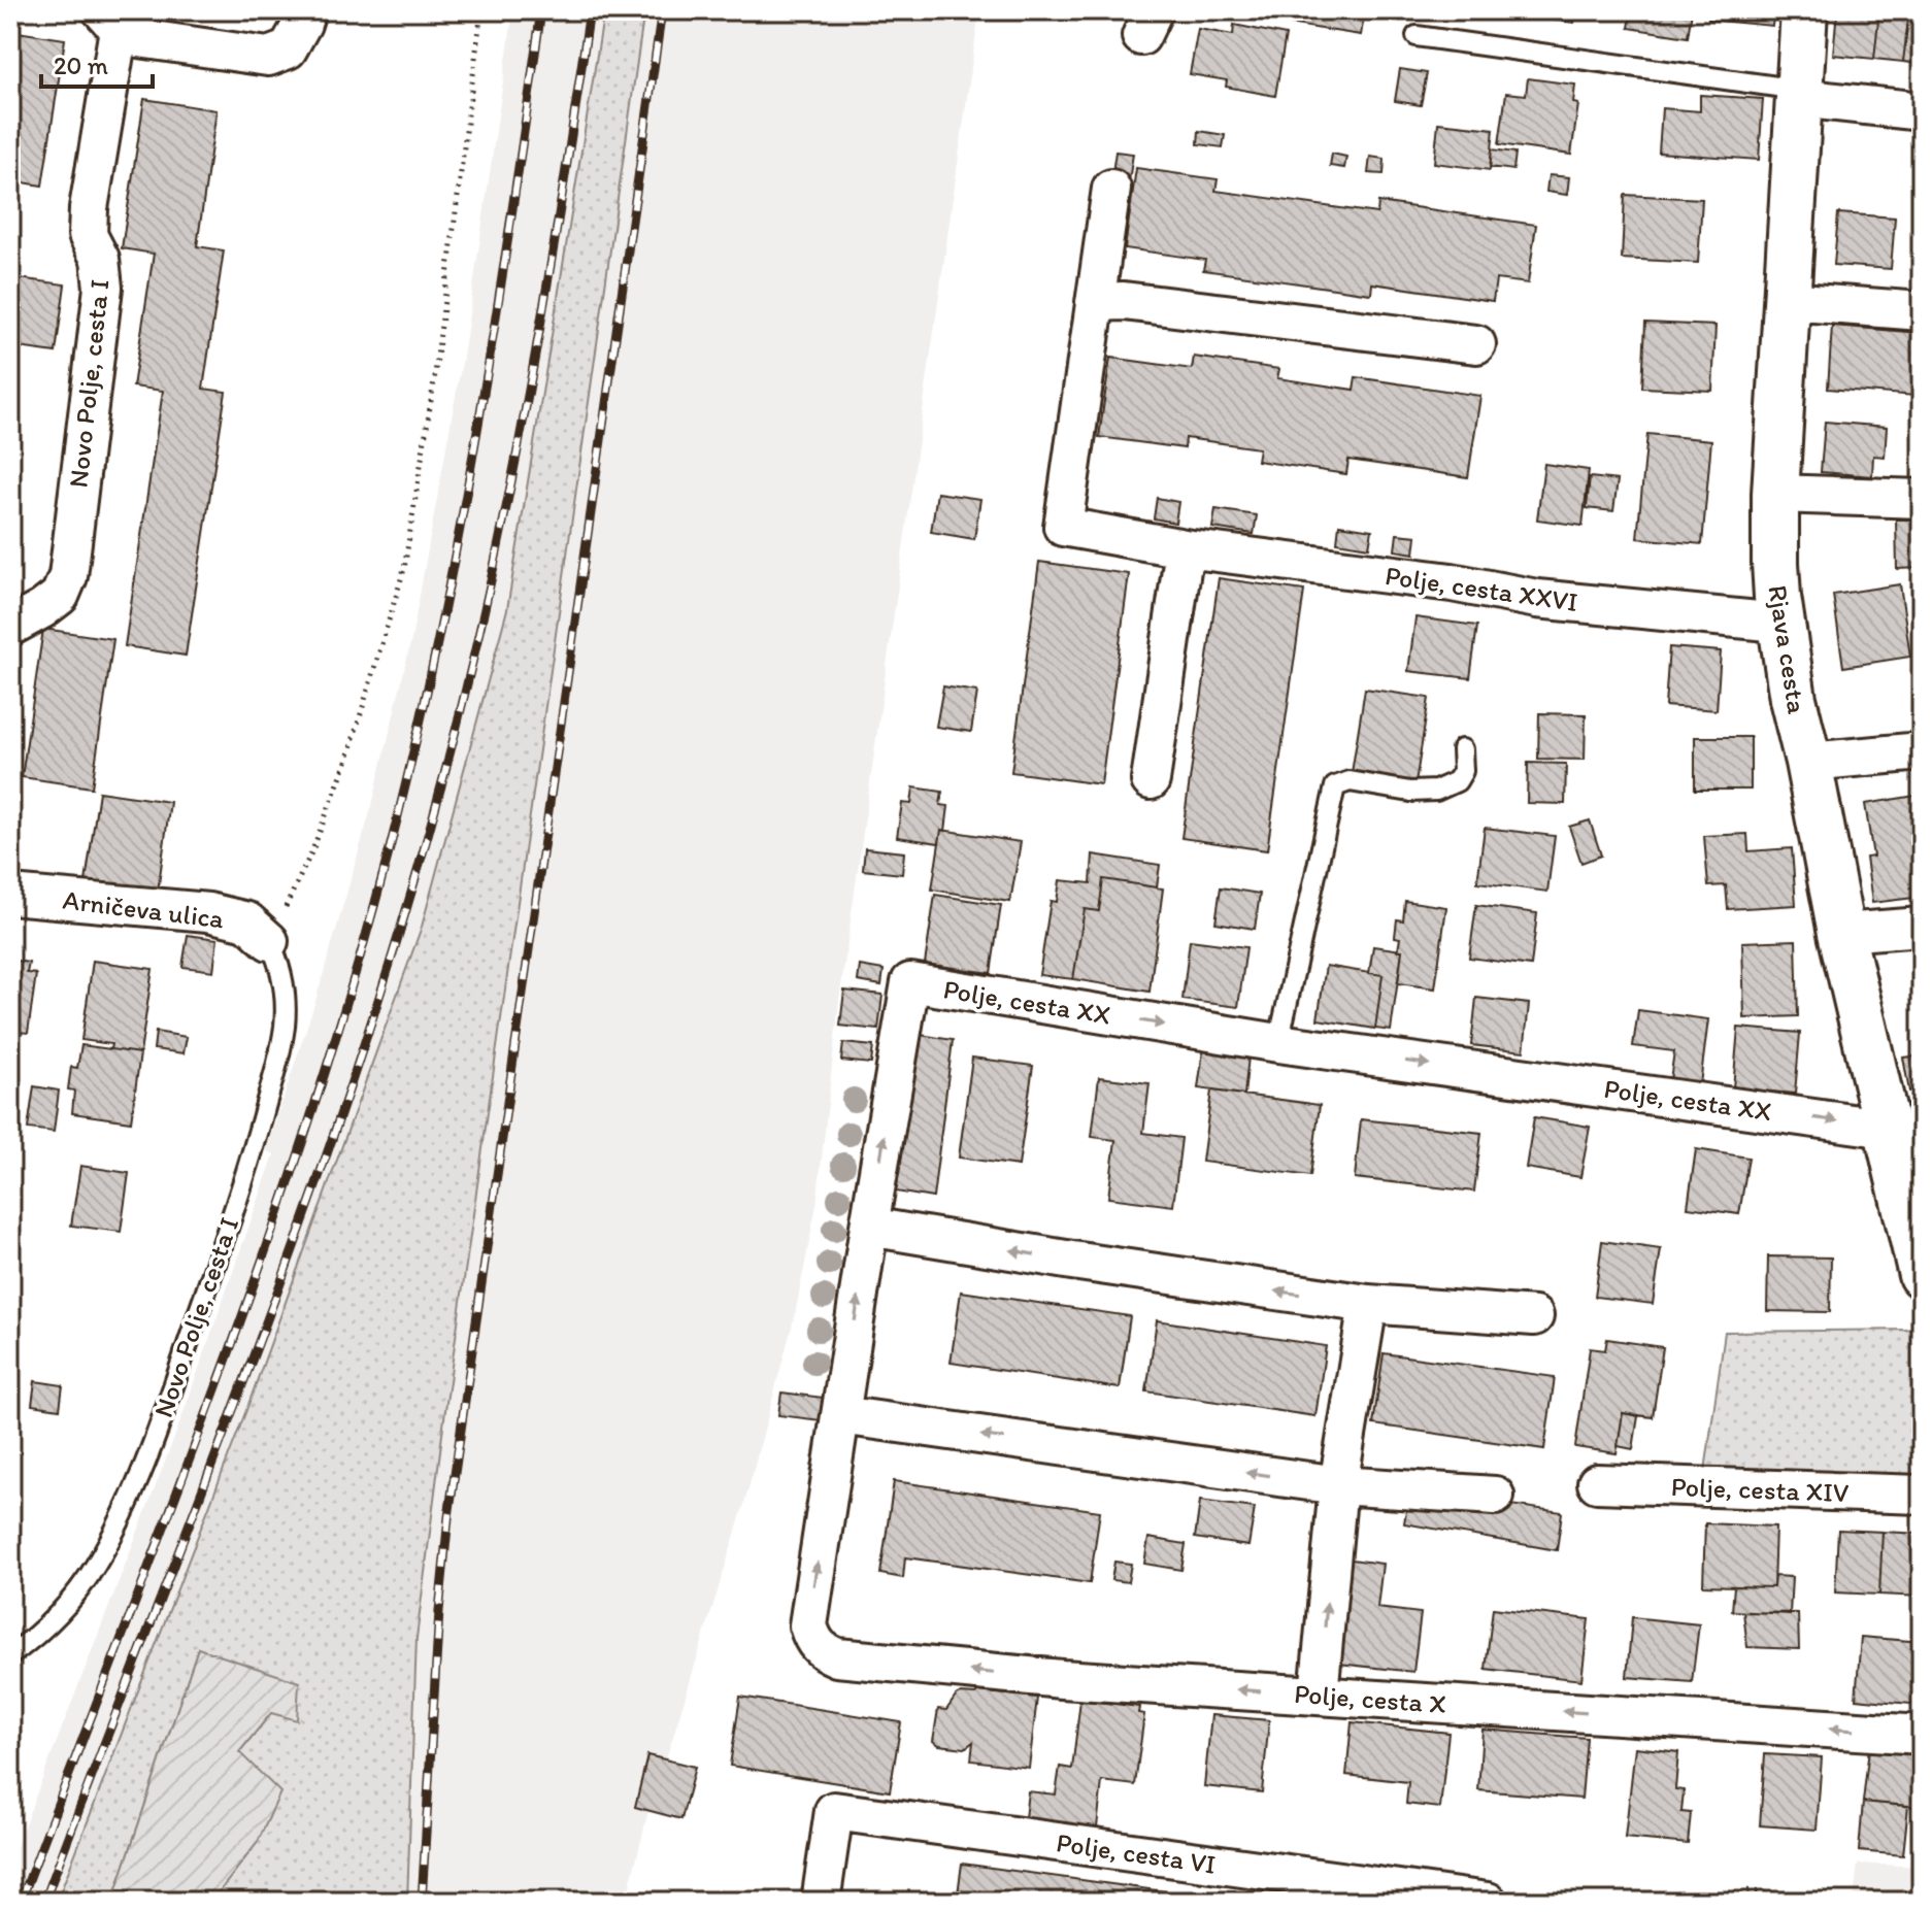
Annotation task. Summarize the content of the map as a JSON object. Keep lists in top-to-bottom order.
{
  "streets": {
    "street": [
      "Novo Polje, cesta I",
      "Polje, cesta XXVI",
      "Rjava cesta",
      "Arničeva ulica",
      "Polje, cesta XX",
      "Polje, cesta XIV",
      "Polje, cesta X",
      "Polje, cesta VI"
    ]
  },
  "crossings": [
    ["Novo Polje, cesta I", "Arničeva ulica"],
    ["Polje, cesta XXVI", "Rjava cesta"],
    ["Rjava cesta", "Polje, cesta XX"]
  ],
  "scale_bar": "20 m"
}
